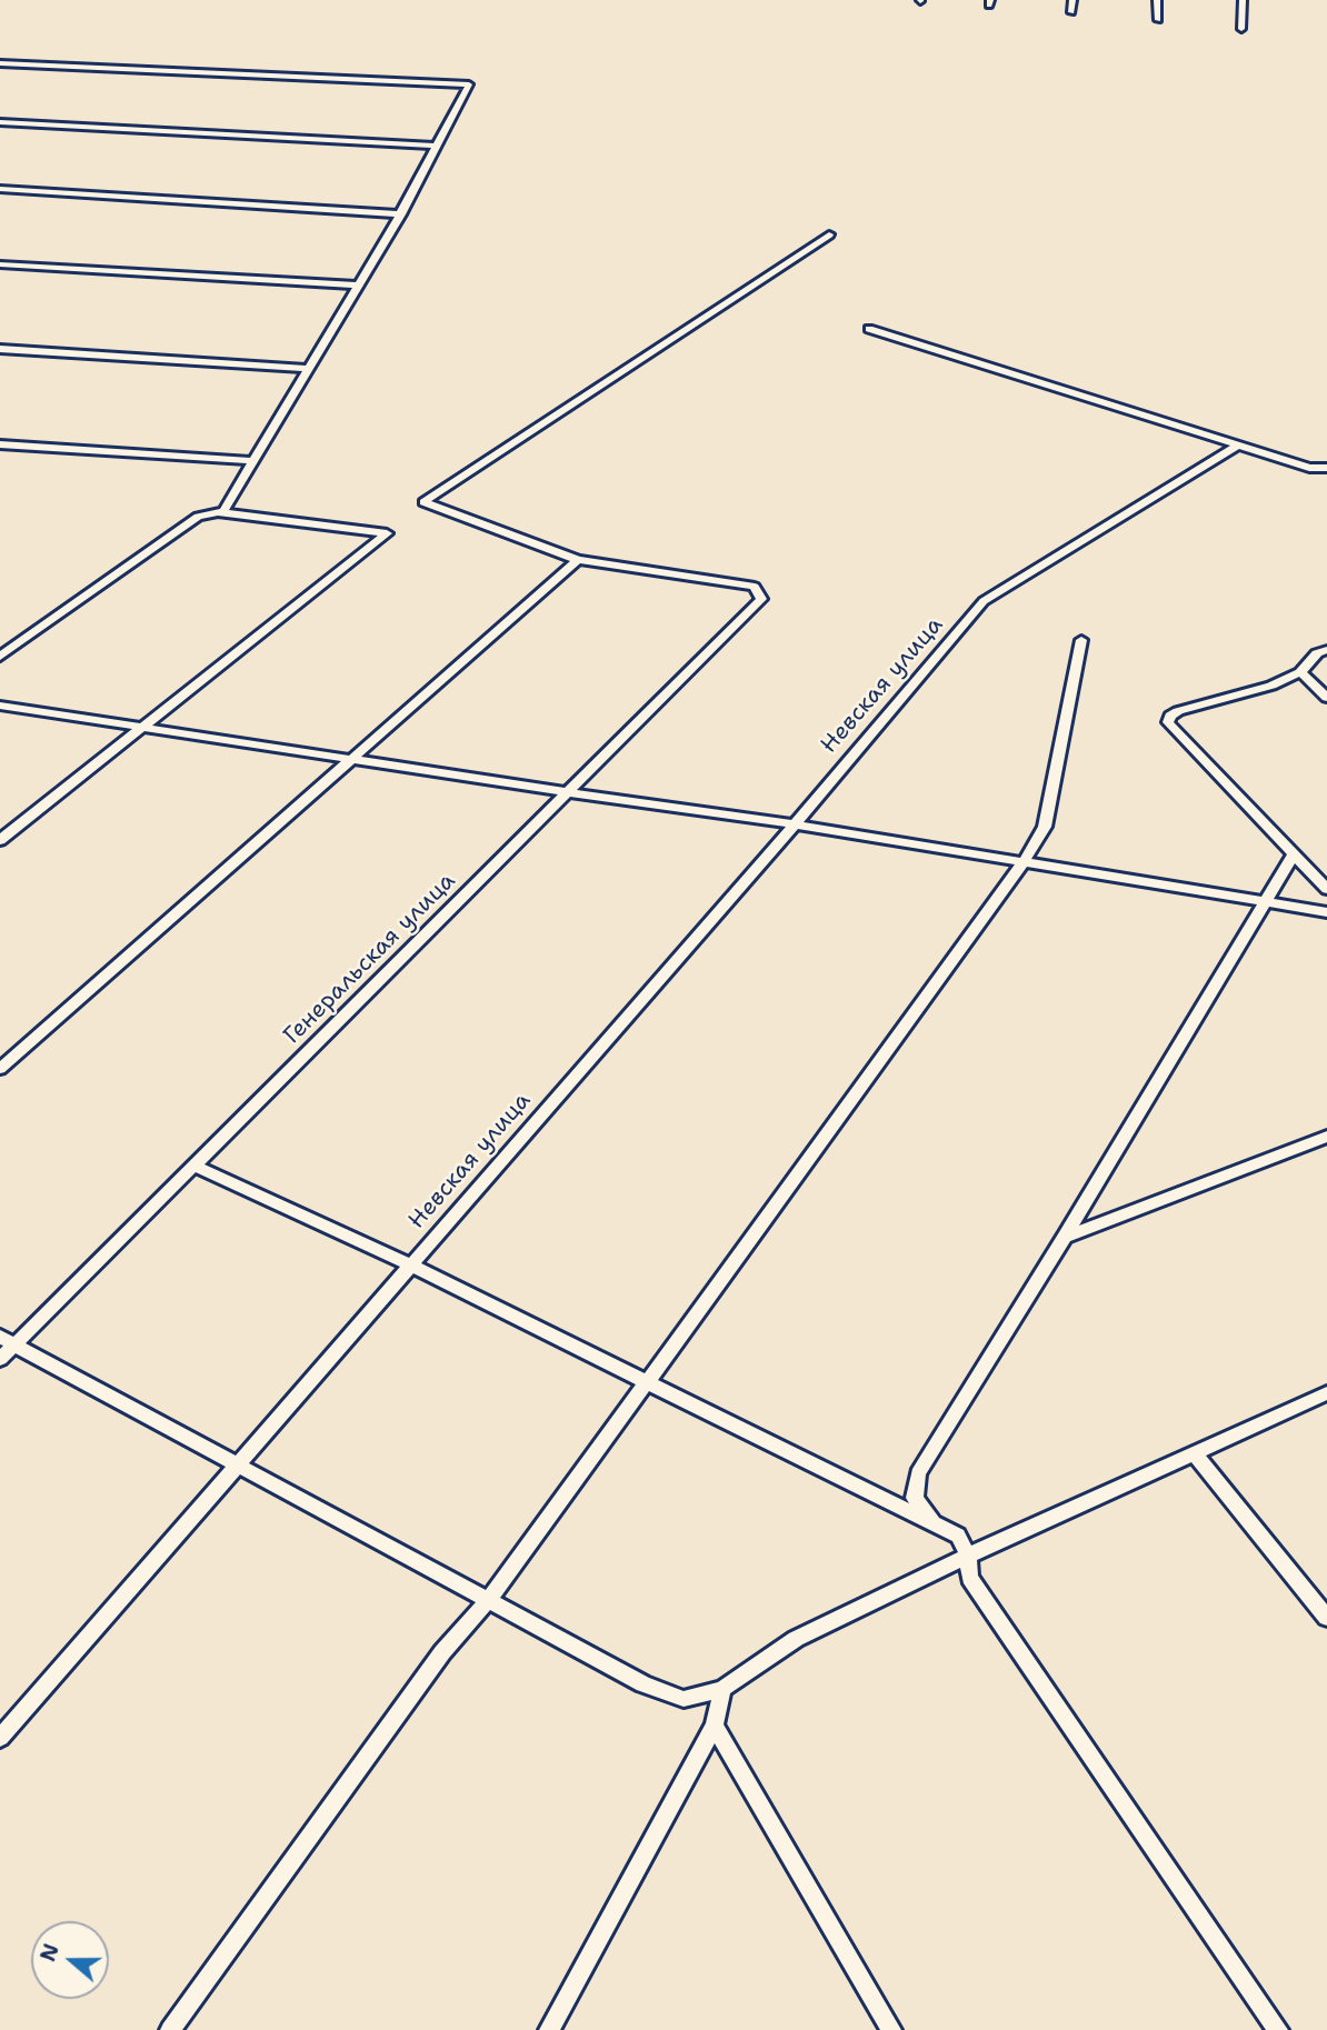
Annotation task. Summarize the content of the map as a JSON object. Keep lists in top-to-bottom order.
{
  "streets": {
    "street": ["Невская улица", "Генеральская улица"]
  },
  "north": "left"
}
